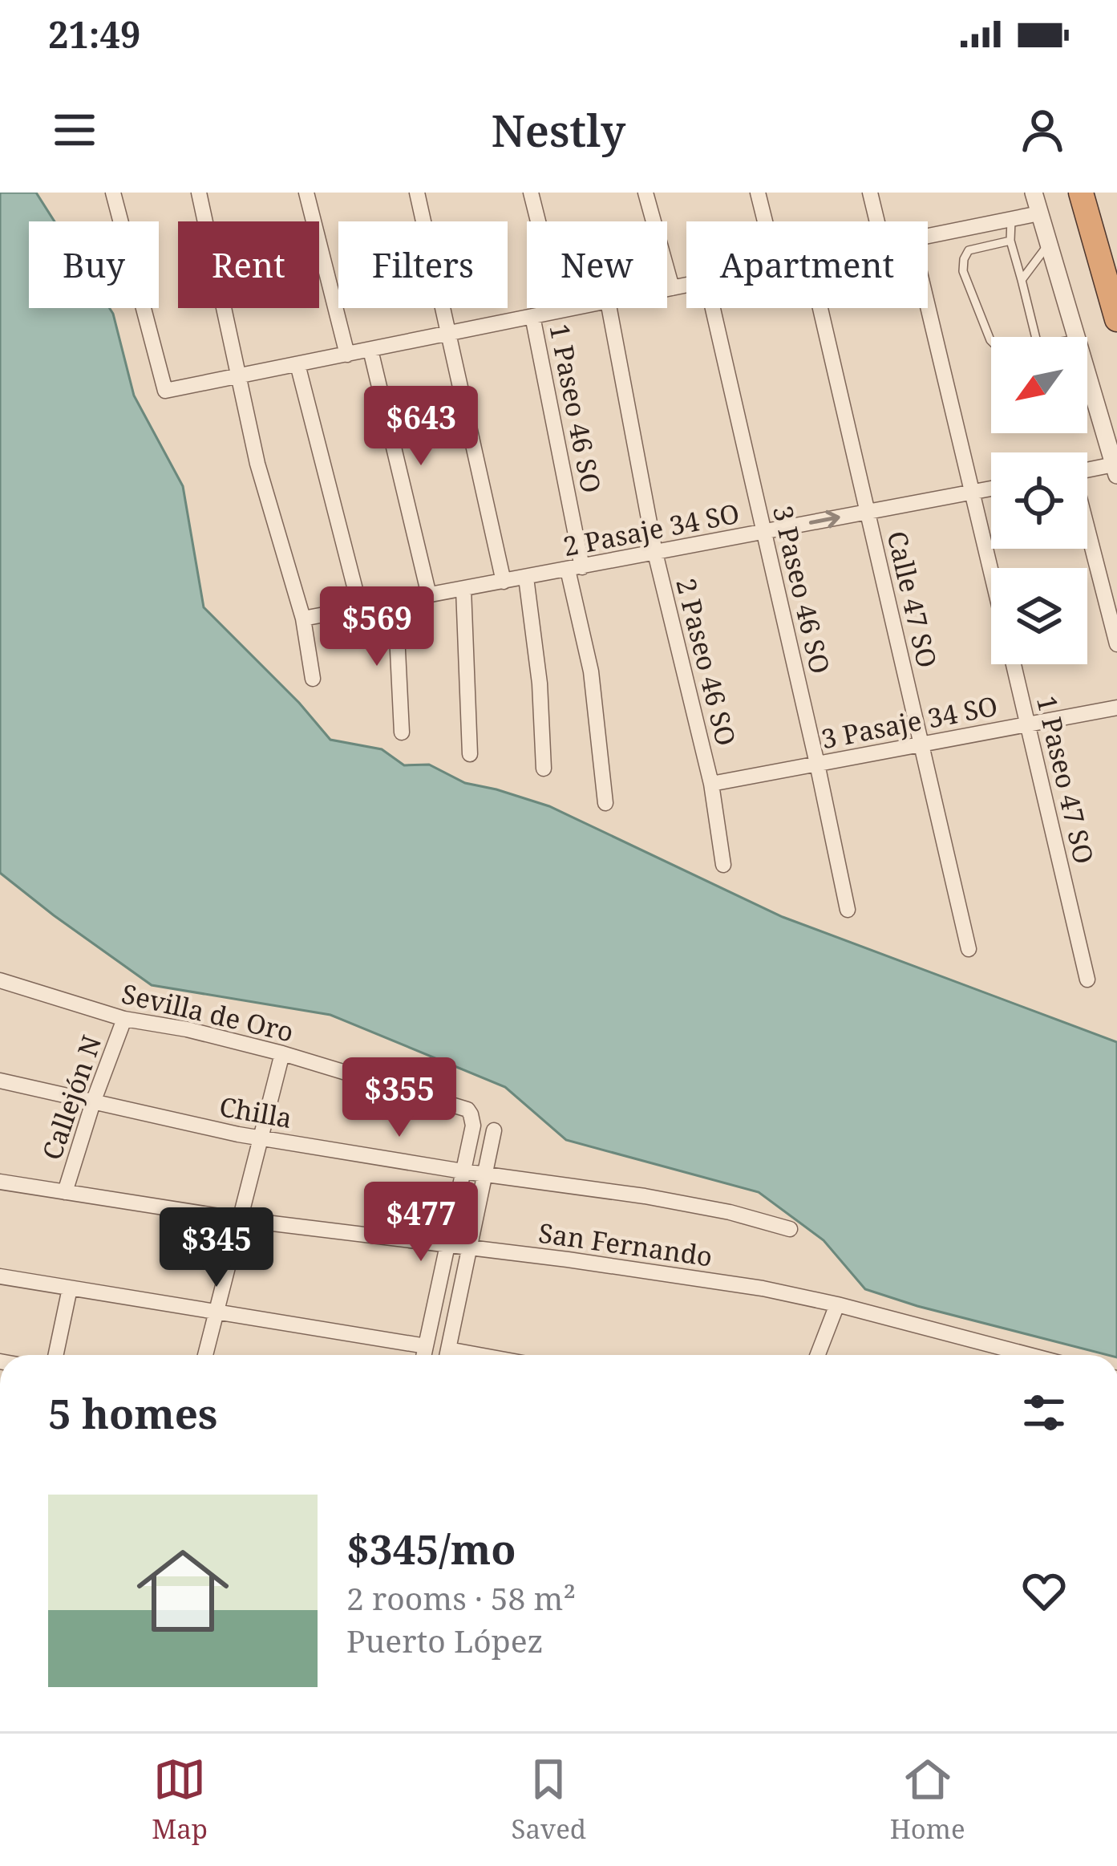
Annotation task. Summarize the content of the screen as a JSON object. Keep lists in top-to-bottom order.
{
  "streets": {
    "street": [
      "1 Paseo 46 SO",
      "2 Pasaje 34 SO",
      "3 Paseo 46 SO",
      "Calle 47 SO",
      "2 Paseo 46 SO",
      "3 Pasaje 34 SO",
      "1 Paseo 47 SO",
      "Sevilla de Oro",
      "Callejón N",
      "Chilla",
      "San Fernando"
    ]
  },
  "crossings": [
    ["1 Paseo 46 SO", "2 Pasaje 34 SO"],
    ["2 Pasaje 34 SO", "3 Paseo 46 SO"],
    ["2 Pasaje 34 SO", "Calle 47 SO"],
    ["2 Pasaje 34 SO", "2 Paseo 46 SO"],
    ["2 Pasaje 34 SO", "1 Paseo 47 SO"],
    ["3 Paseo 46 SO", "3 Pasaje 34 SO"],
    ["Calle 47 SO", "3 Pasaje 34 SO"],
    ["2 Paseo 46 SO", "3 Pasaje 34 SO"],
    ["3 Pasaje 34 SO", "1 Paseo 47 SO"],
    ["Sevilla de Oro", "Callejón N"],
    ["Sevilla de Oro", "Chilla"],
    ["Callejón N", "Chilla"],
    ["Callejón N", "San Fernando"]
  ],
  "north": "bottom left",
  "page": {
    "status": "21:49",
    "header": "Nestly",
    "chip": [
      "Buy",
      "Rent",
      "Filters",
      "New",
      "Apartment"
    ],
    "price": [
      "$643",
      "$569",
      "$355",
      "$477",
      "$345"
    ],
    "heading": "5 homes",
    "list": [
      {
        "name": "$345/mo",
        "note": "2 rooms · 58 m² · Puerto López"
      }
    ],
    "tabs": ["Map", "Saved", "Home"]
  }
}
